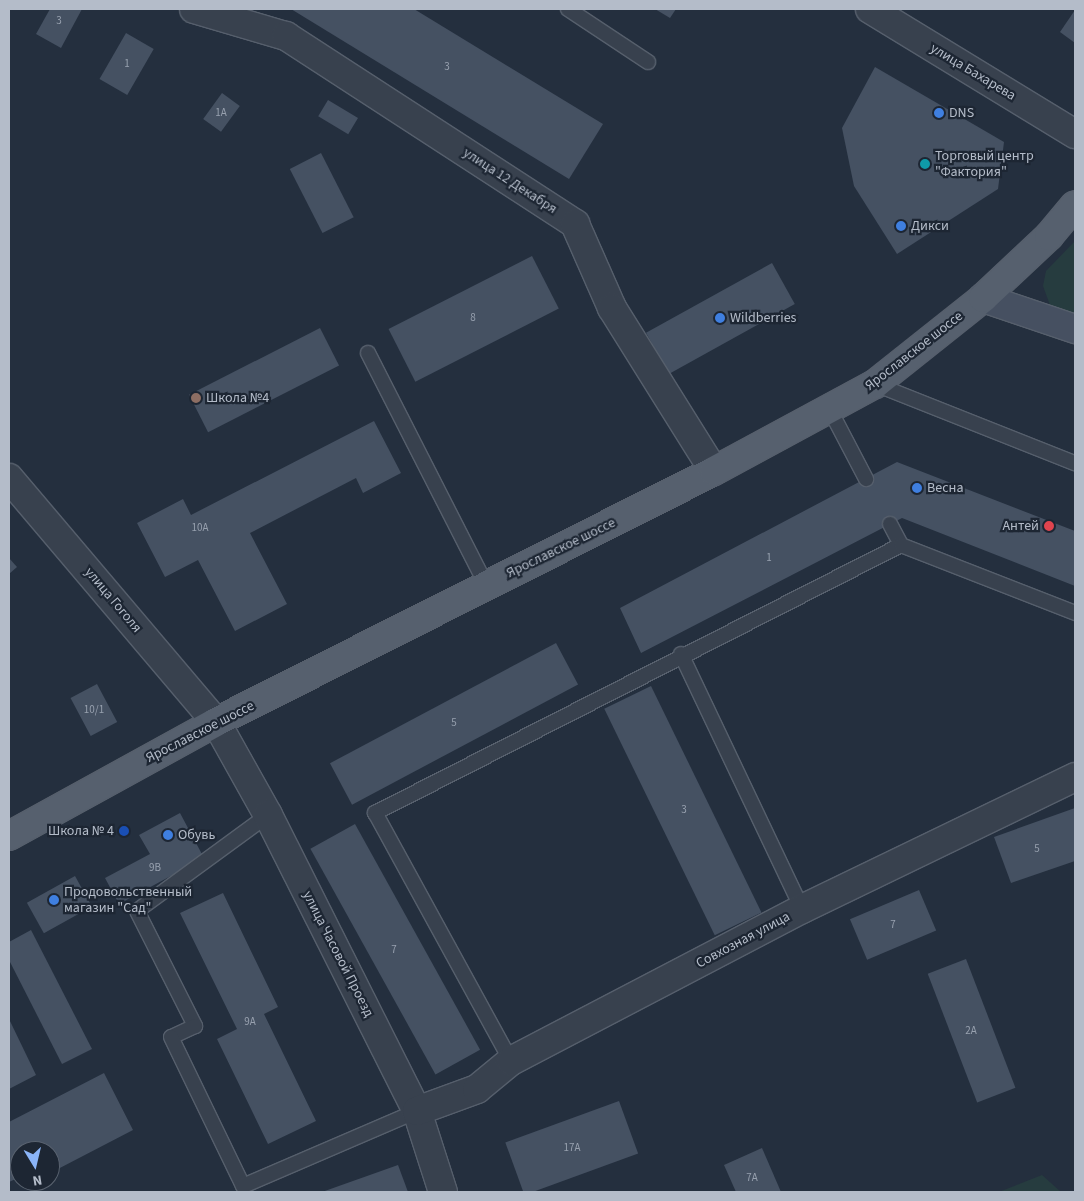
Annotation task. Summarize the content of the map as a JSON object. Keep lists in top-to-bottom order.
{
  "streets": {
    "main road": ["Ярославское шоссе"],
    "street": [
      "улица Бахарева",
      "улица 12 Декабря",
      "улица Гоголя",
      "Совхозная улица",
      "улица Часовой Проезд"
    ]
  },
  "crossings": [
    ["улица 12 Декабря", "Ярославское шоссе"],
    ["Ярославское шоссе", "улица Гоголя"],
    ["Ярославское шоссе", "улица Часовой Проезд"],
    ["улица Гоголя", "улица Часовой Проезд"],
    ["Совхозная улица", "улица Часовой Проезд"]
  ],
  "places": [
    "DNS",
    "Торговый центр \"Фактория\"",
    "Дикси",
    "Wildberries",
    "Школа №4",
    "Весна",
    "Антей",
    "Школа № 4",
    "Обувь",
    "Продовольственный магазин \"Сад\""
  ],
  "house_numbers": [
    "3",
    "1",
    "3",
    "1А",
    "8",
    "10А",
    "1",
    "10/1",
    "5",
    "3",
    "5",
    "9В",
    "7",
    "7",
    "9А",
    "2А",
    "17А",
    "7А"
  ],
  "north": "bottom"
}
